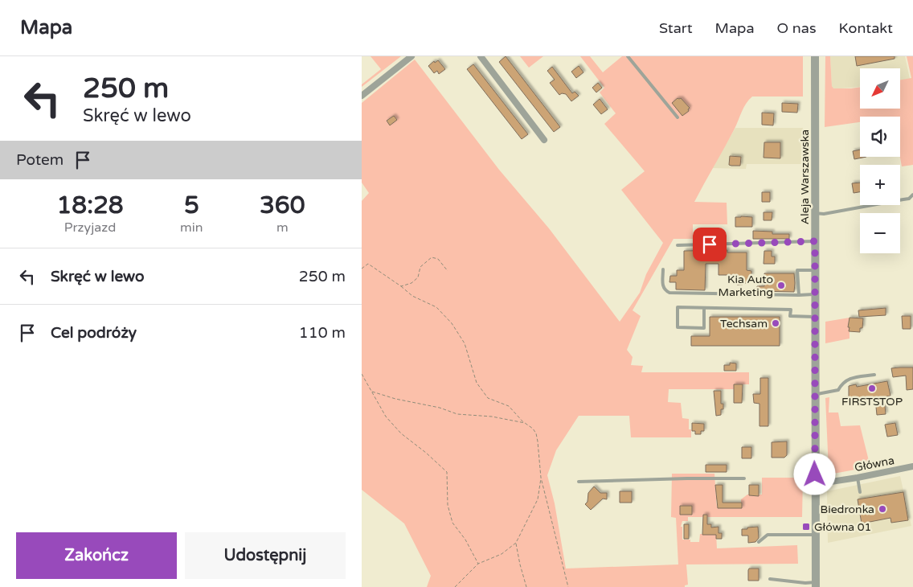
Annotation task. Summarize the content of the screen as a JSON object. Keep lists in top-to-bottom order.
{
  "streets": {
    "street": ["Aleja Warszawska", "Główna"]
  },
  "crossings": [
    ["Aleja Warszawska", "Główna"]
  ],
  "places": {
    "other": [
      "Kia Auto Marketing",
      "Techsam",
      "FIRSTSTOP",
      "Biedronka"
    ],
    "transit": ["Główna 01"]
  },
  "north": "bottom left",
  "page": {
    "header": "Mapa",
    "nav": [
      "Start",
      "Mapa",
      "O nas",
      "Kontakt"
    ],
    "turn": ["250 m", "Skręć w lewo"],
    "map_buttons": ["+", "−"],
    "then": "Potem",
    "eta": [
      "18:28",
      "Przyjazd",
      "5",
      "min",
      "360",
      "m"
    ],
    "list": [
      {
        "name": "Skręć w lewo",
        "value": "250 m"
      },
      {
        "name": "Cel podróży",
        "value": "110 m"
      }
    ],
    "buttons": ["Zakończ", "Udostępnij"]
  }
}
